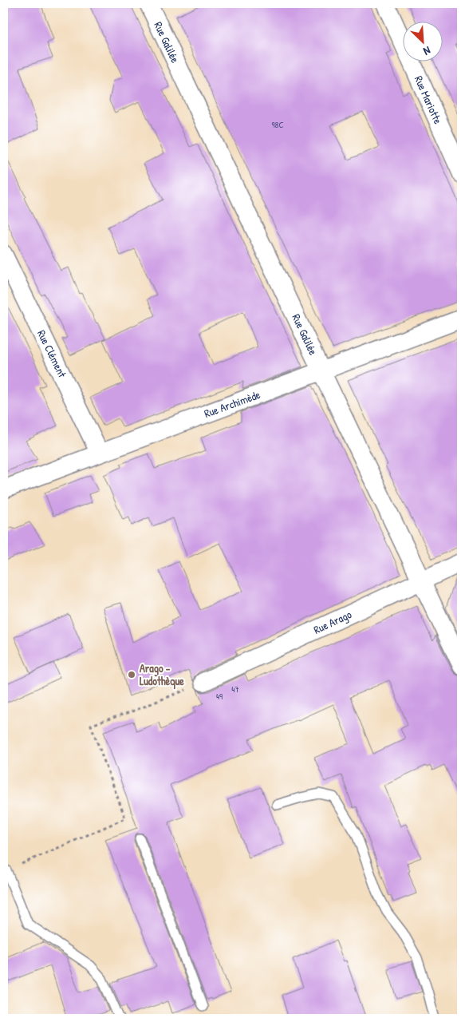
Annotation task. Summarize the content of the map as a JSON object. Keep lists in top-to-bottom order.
{
  "streets": {
    "street": [
      "Rue Galilée",
      "Rue Mariotte",
      "Rue Clément",
      "Rue Archimède",
      "Rue Arago"
    ]
  },
  "crossings": [
    ["Rue Galilée", "Rue Archimède"],
    ["Rue Galilée", "Rue Arago"],
    ["Rue Clément", "Rue Archimède"]
  ],
  "places": ["Arago - Ludothèque"],
  "house_numbers": ["98C", "47", "49"],
  "north": "bottom right"
}
